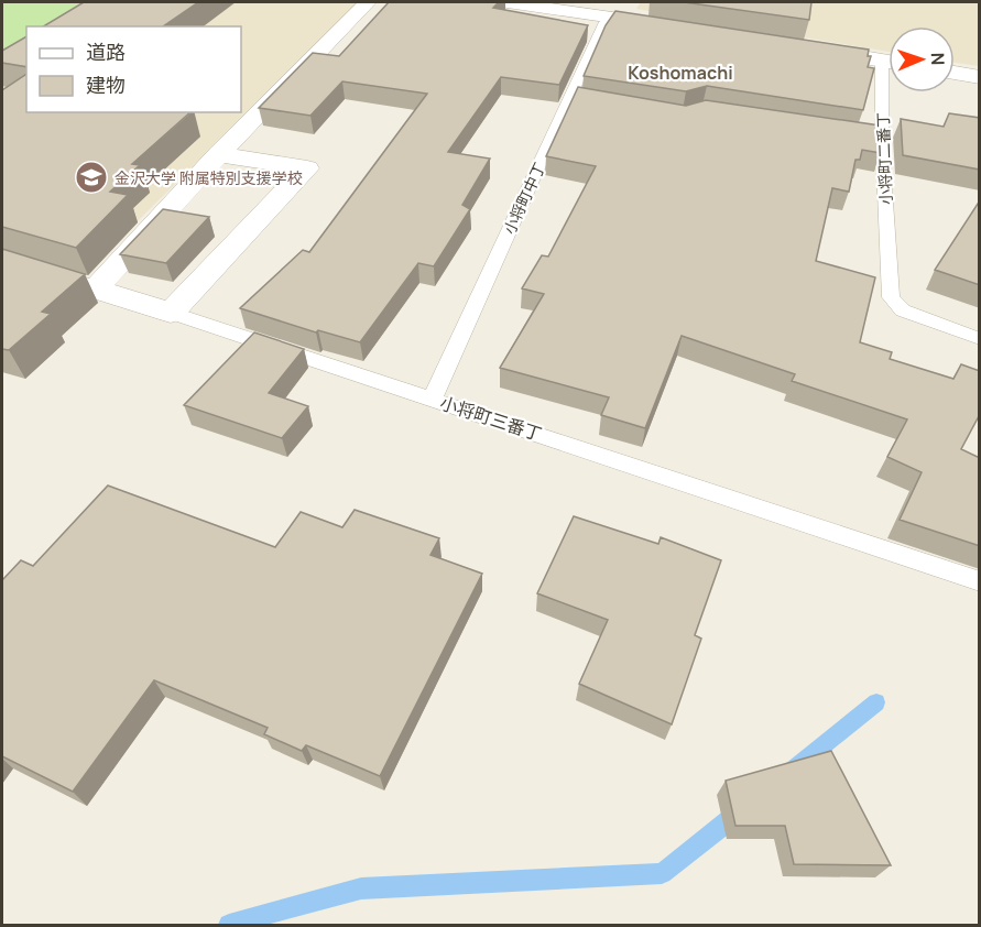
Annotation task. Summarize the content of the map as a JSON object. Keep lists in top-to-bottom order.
{
  "streets": {
    "street": ["小将町二番丁", "小将町三番丁"],
    "lane": ["小将町中丁"]
  },
  "crossings": [
    ["小将町中丁", "小将町三番丁"]
  ],
  "districts": ["Koshomachi"],
  "places": {
    "school or university": ["金沢大学 附属特別支援学校"]
  },
  "legend": ["道路", "建物"],
  "north": "right"
}
